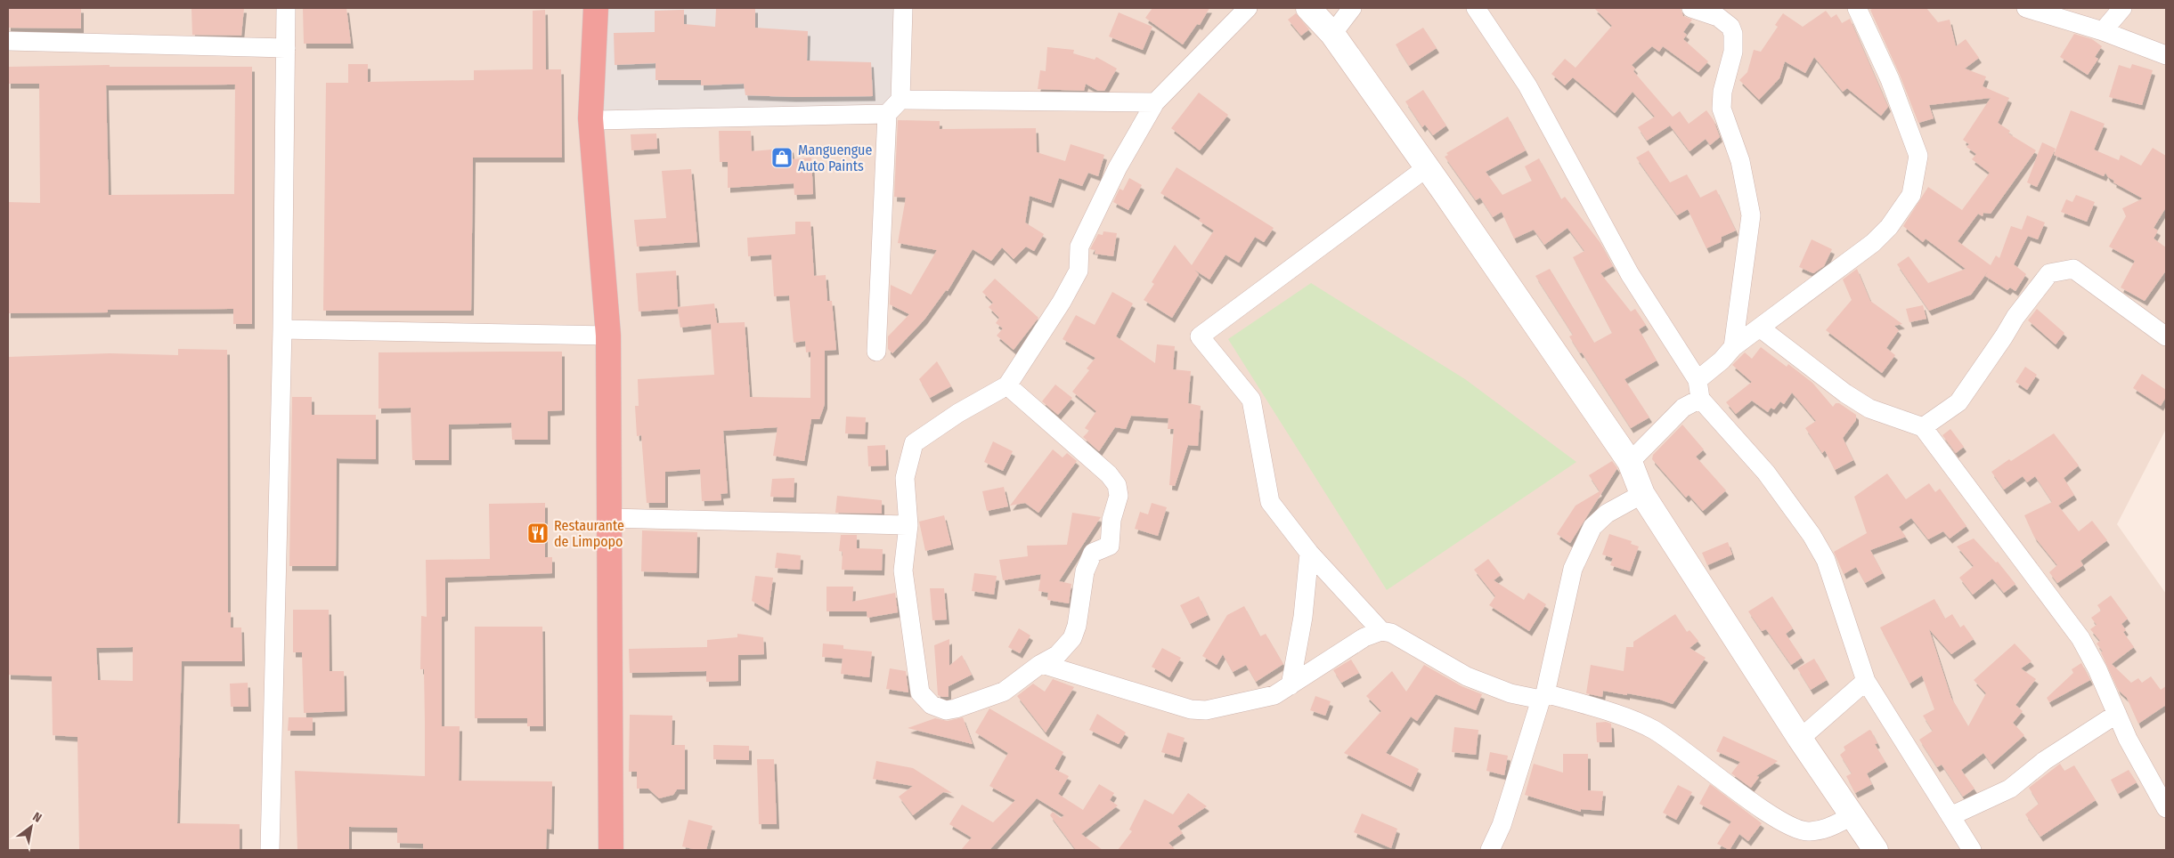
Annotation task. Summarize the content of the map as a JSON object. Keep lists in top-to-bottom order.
{
  "places": {
    "shop": ["Manguengue Auto Paints"],
    "restaurant": ["Restaurante de Limpopo"]
  },
  "north": "top right"
}
